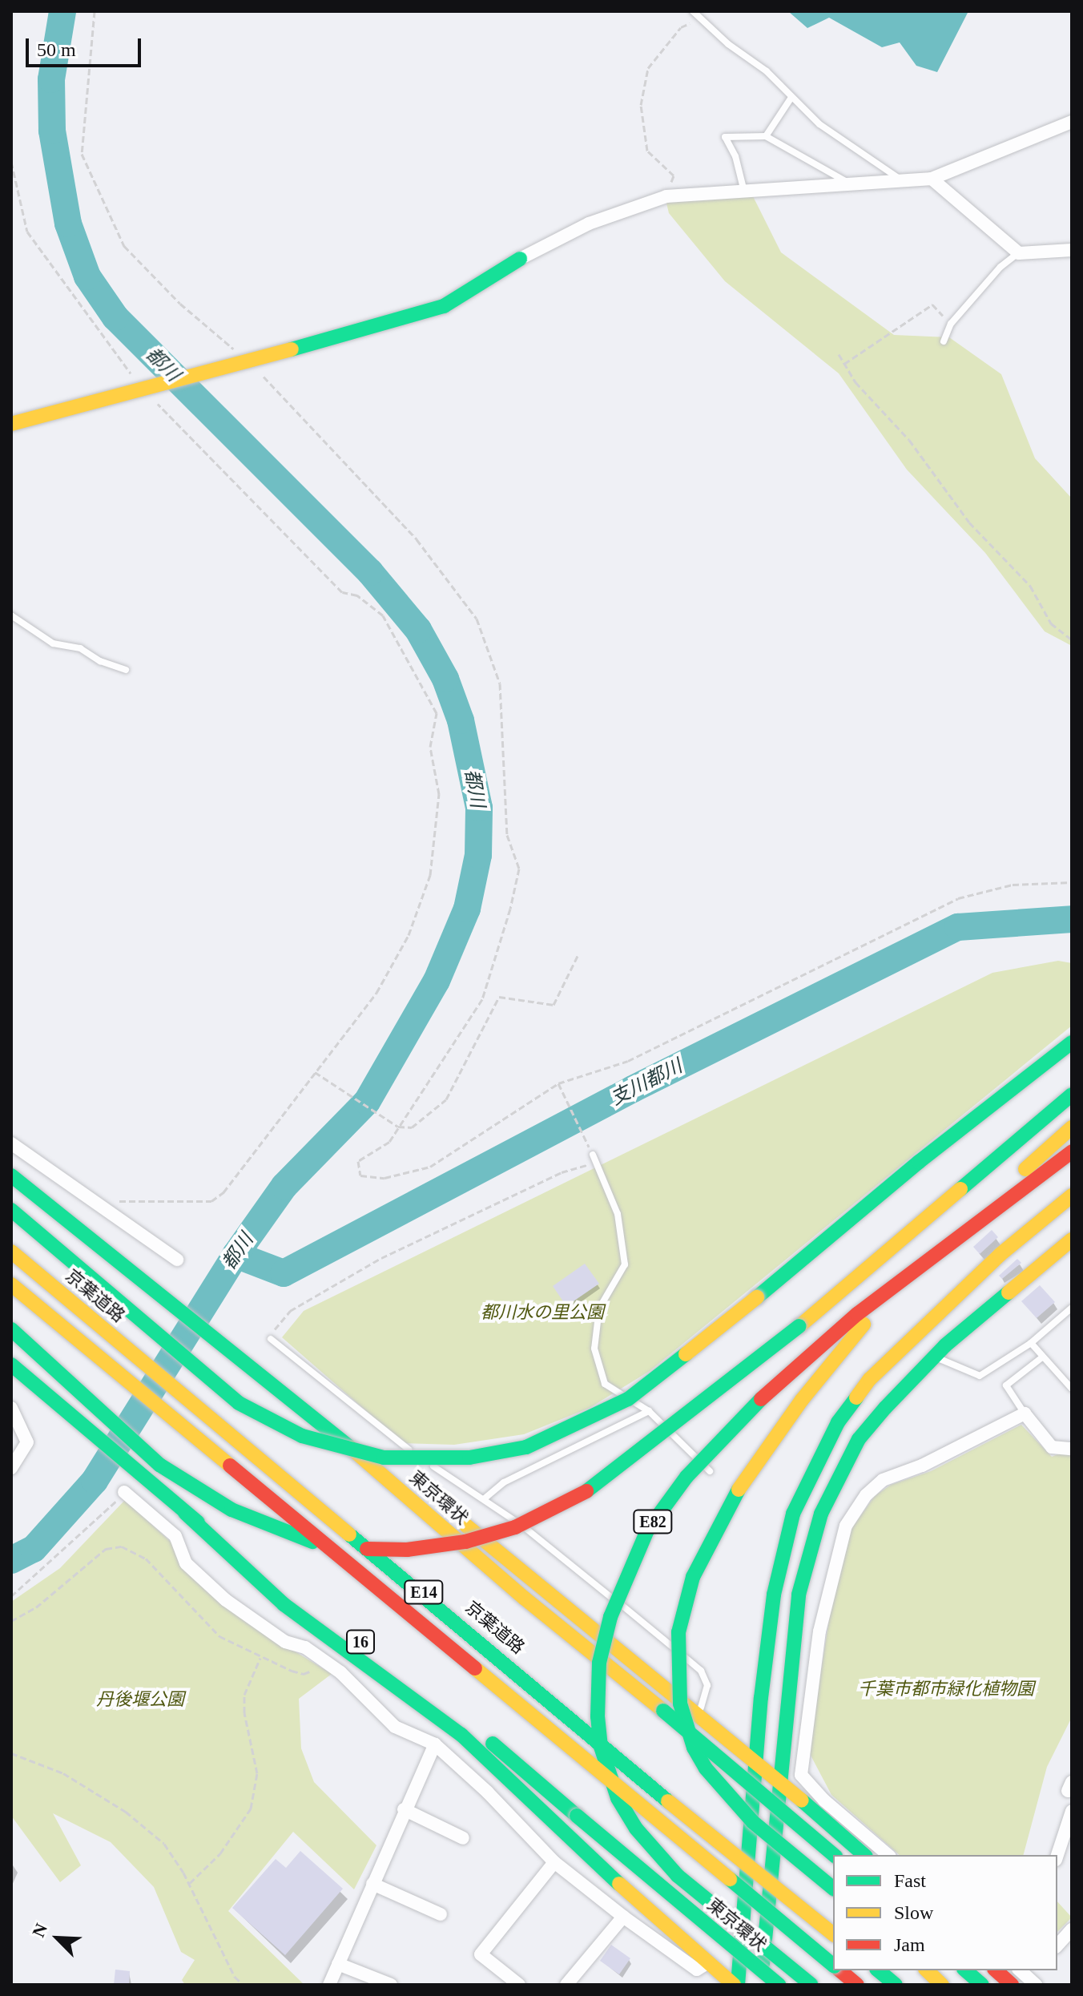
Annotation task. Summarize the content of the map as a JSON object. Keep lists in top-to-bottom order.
{
  "streets": {
    "main road": [
      "京葉道路",
      "東京環状",
      "E82",
      "E14",
      "16"
    ]
  },
  "water": ["都川", "支川都川"],
  "parks": ["都川水の里公園", "千葉市都市緑化植物園", "丹後堰公園"],
  "legend": ["Fast", "Slow", "Jam"],
  "scale_bar": "50 m",
  "north": "top left"
}
